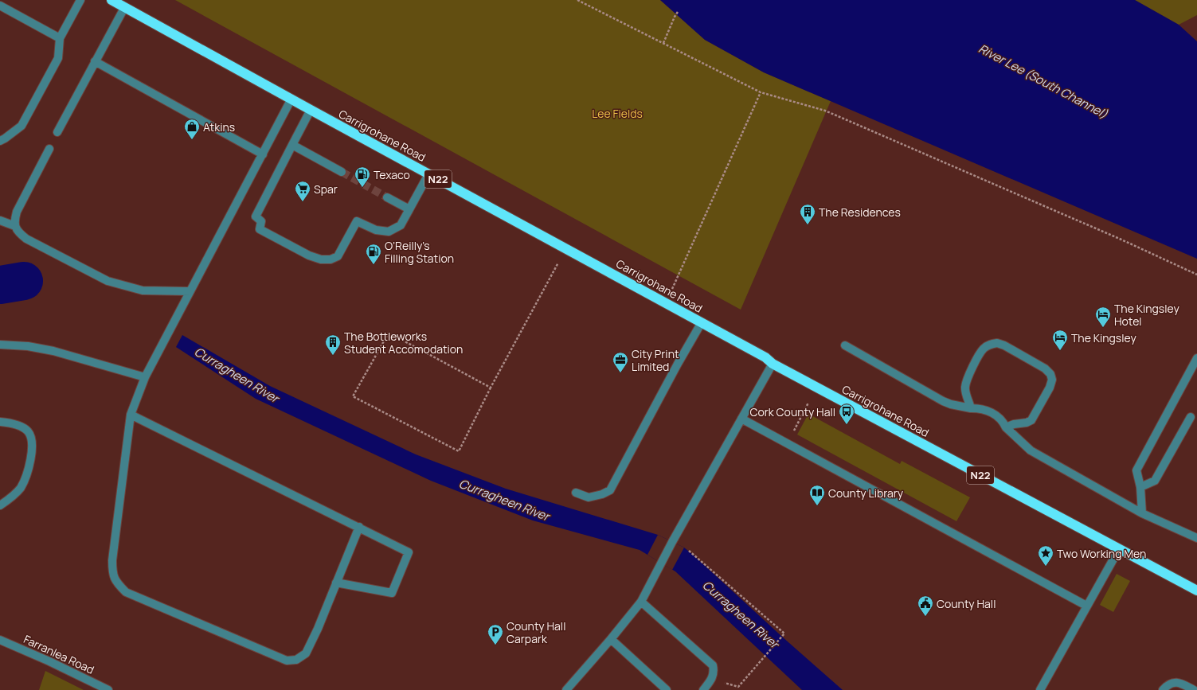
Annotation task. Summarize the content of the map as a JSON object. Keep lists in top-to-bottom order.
{
  "streets": {
    "highway": ["Carrigrohane Road", "N22"],
    "street": ["Farranlea Road"]
  },
  "water": ["River Lee (South Channel)", "Curragheen River"],
  "parks": ["Lee Fields"],
  "places": {
    "shop": ["Atkins"],
    "fuel station": ["Texaco", "O'Reilly's Filling Station"],
    "supermarket": ["Spar"],
    "building": ["The Residences", "The Bottleworks Student Accomodation"],
    "hotel": ["The Kingsley Hotel", "The Kingsley"],
    "office": ["City Print Limited"],
    "bus stop": ["Cork County Hall"],
    "library": ["County Library"],
    "place": ["Two Working Men"],
    "public building": ["County Hall"],
    "parking": ["County Hall Carpark"]
  }
}
